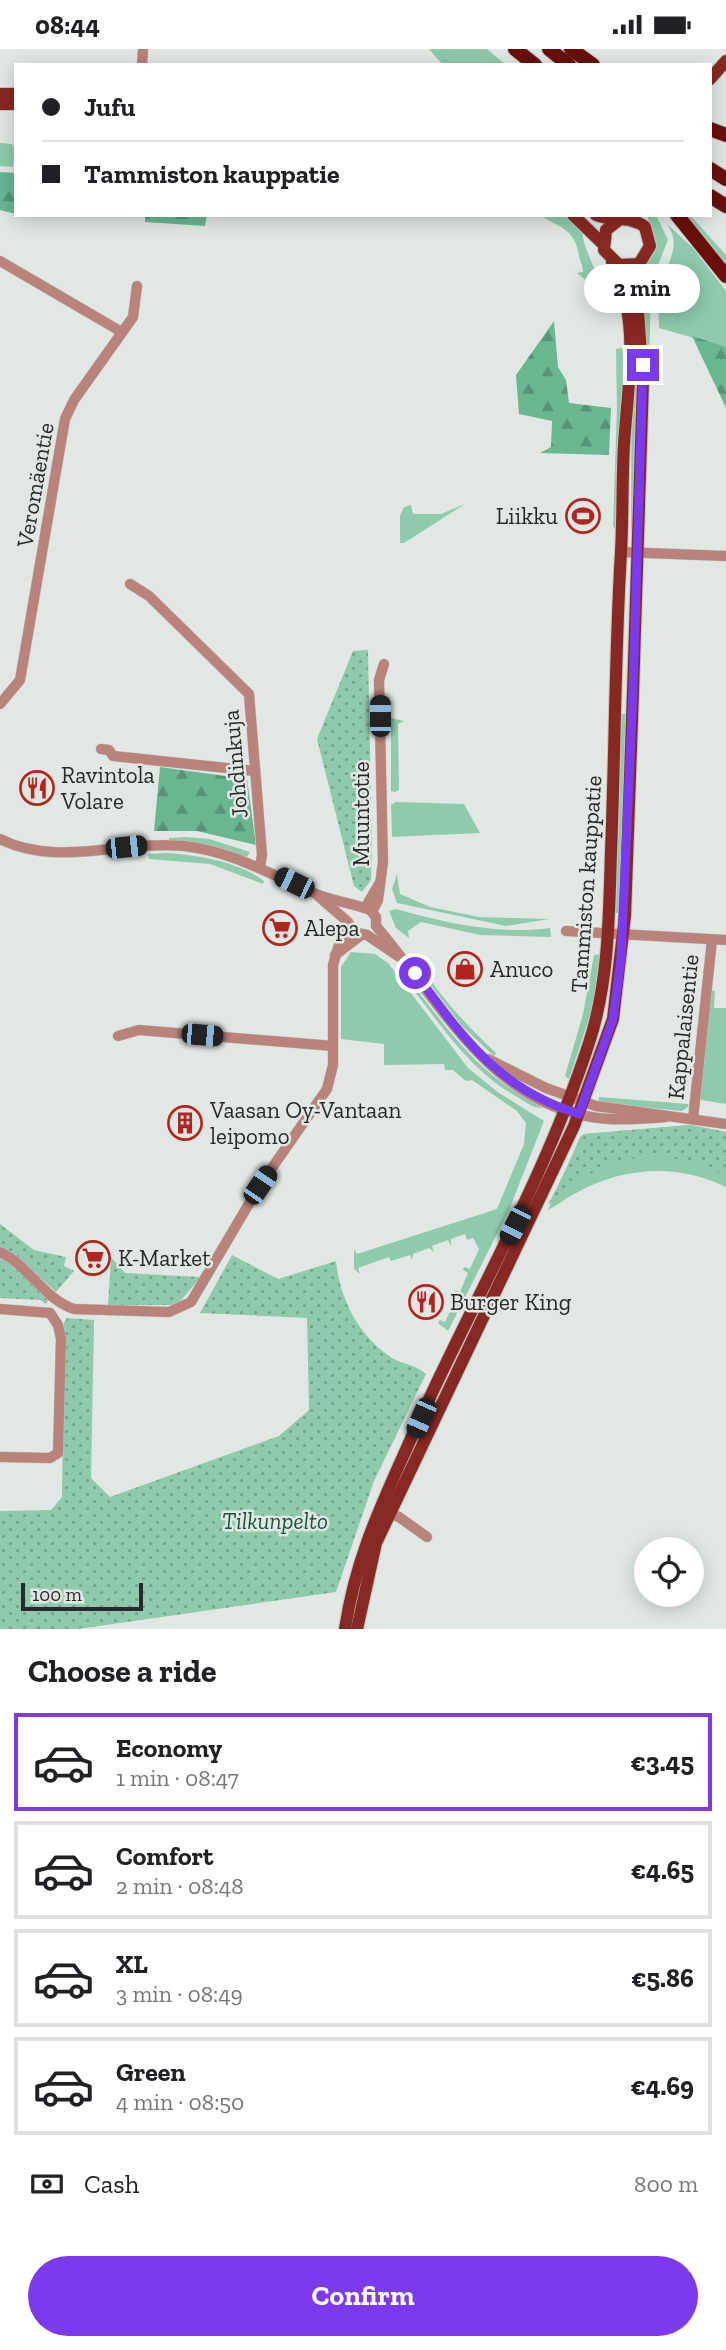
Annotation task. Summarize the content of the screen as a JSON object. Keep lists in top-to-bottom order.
{
  "streets": {
    "main road": ["Tammiston kauppatie"],
    "street": [
      "Veromäentie",
      "Johdinkuja",
      "Muuntotie",
      "Kappalaisentie"
    ]
  },
  "parks": ["Tilkunpelto"],
  "places": {
    "sports": ["Liikku"],
    "restaurant": ["Ravintola Volare", "Burger King"],
    "supermarket": ["Alepa", "K-Market"],
    "shop": ["Anuco"],
    "building": ["Vaasan Oy-Vantaan leipomo"]
  },
  "scale_bar": "100 m",
  "page": {
    "status": "08:44",
    "banner": ["Jufu", "Tammiston kauppatie"],
    "bubble": "2 min",
    "scale": "100 m",
    "heading": "Choose a ride",
    "list": [
      {
        "name": "Economy",
        "note": "1 min · 08:47",
        "value": "€3.45"
      },
      {
        "name": "Comfort",
        "note": "2 min · 08:48",
        "value": "€4.65"
      },
      {
        "name": "XL",
        "note": "3 min · 08:49",
        "value": "€5.86"
      },
      {
        "name": "Green",
        "note": "4 min · 08:50",
        "value": "€4.69"
      }
    ],
    "pay": ["Cash", "800 m"],
    "buttons": "Confirm"
  }
}
